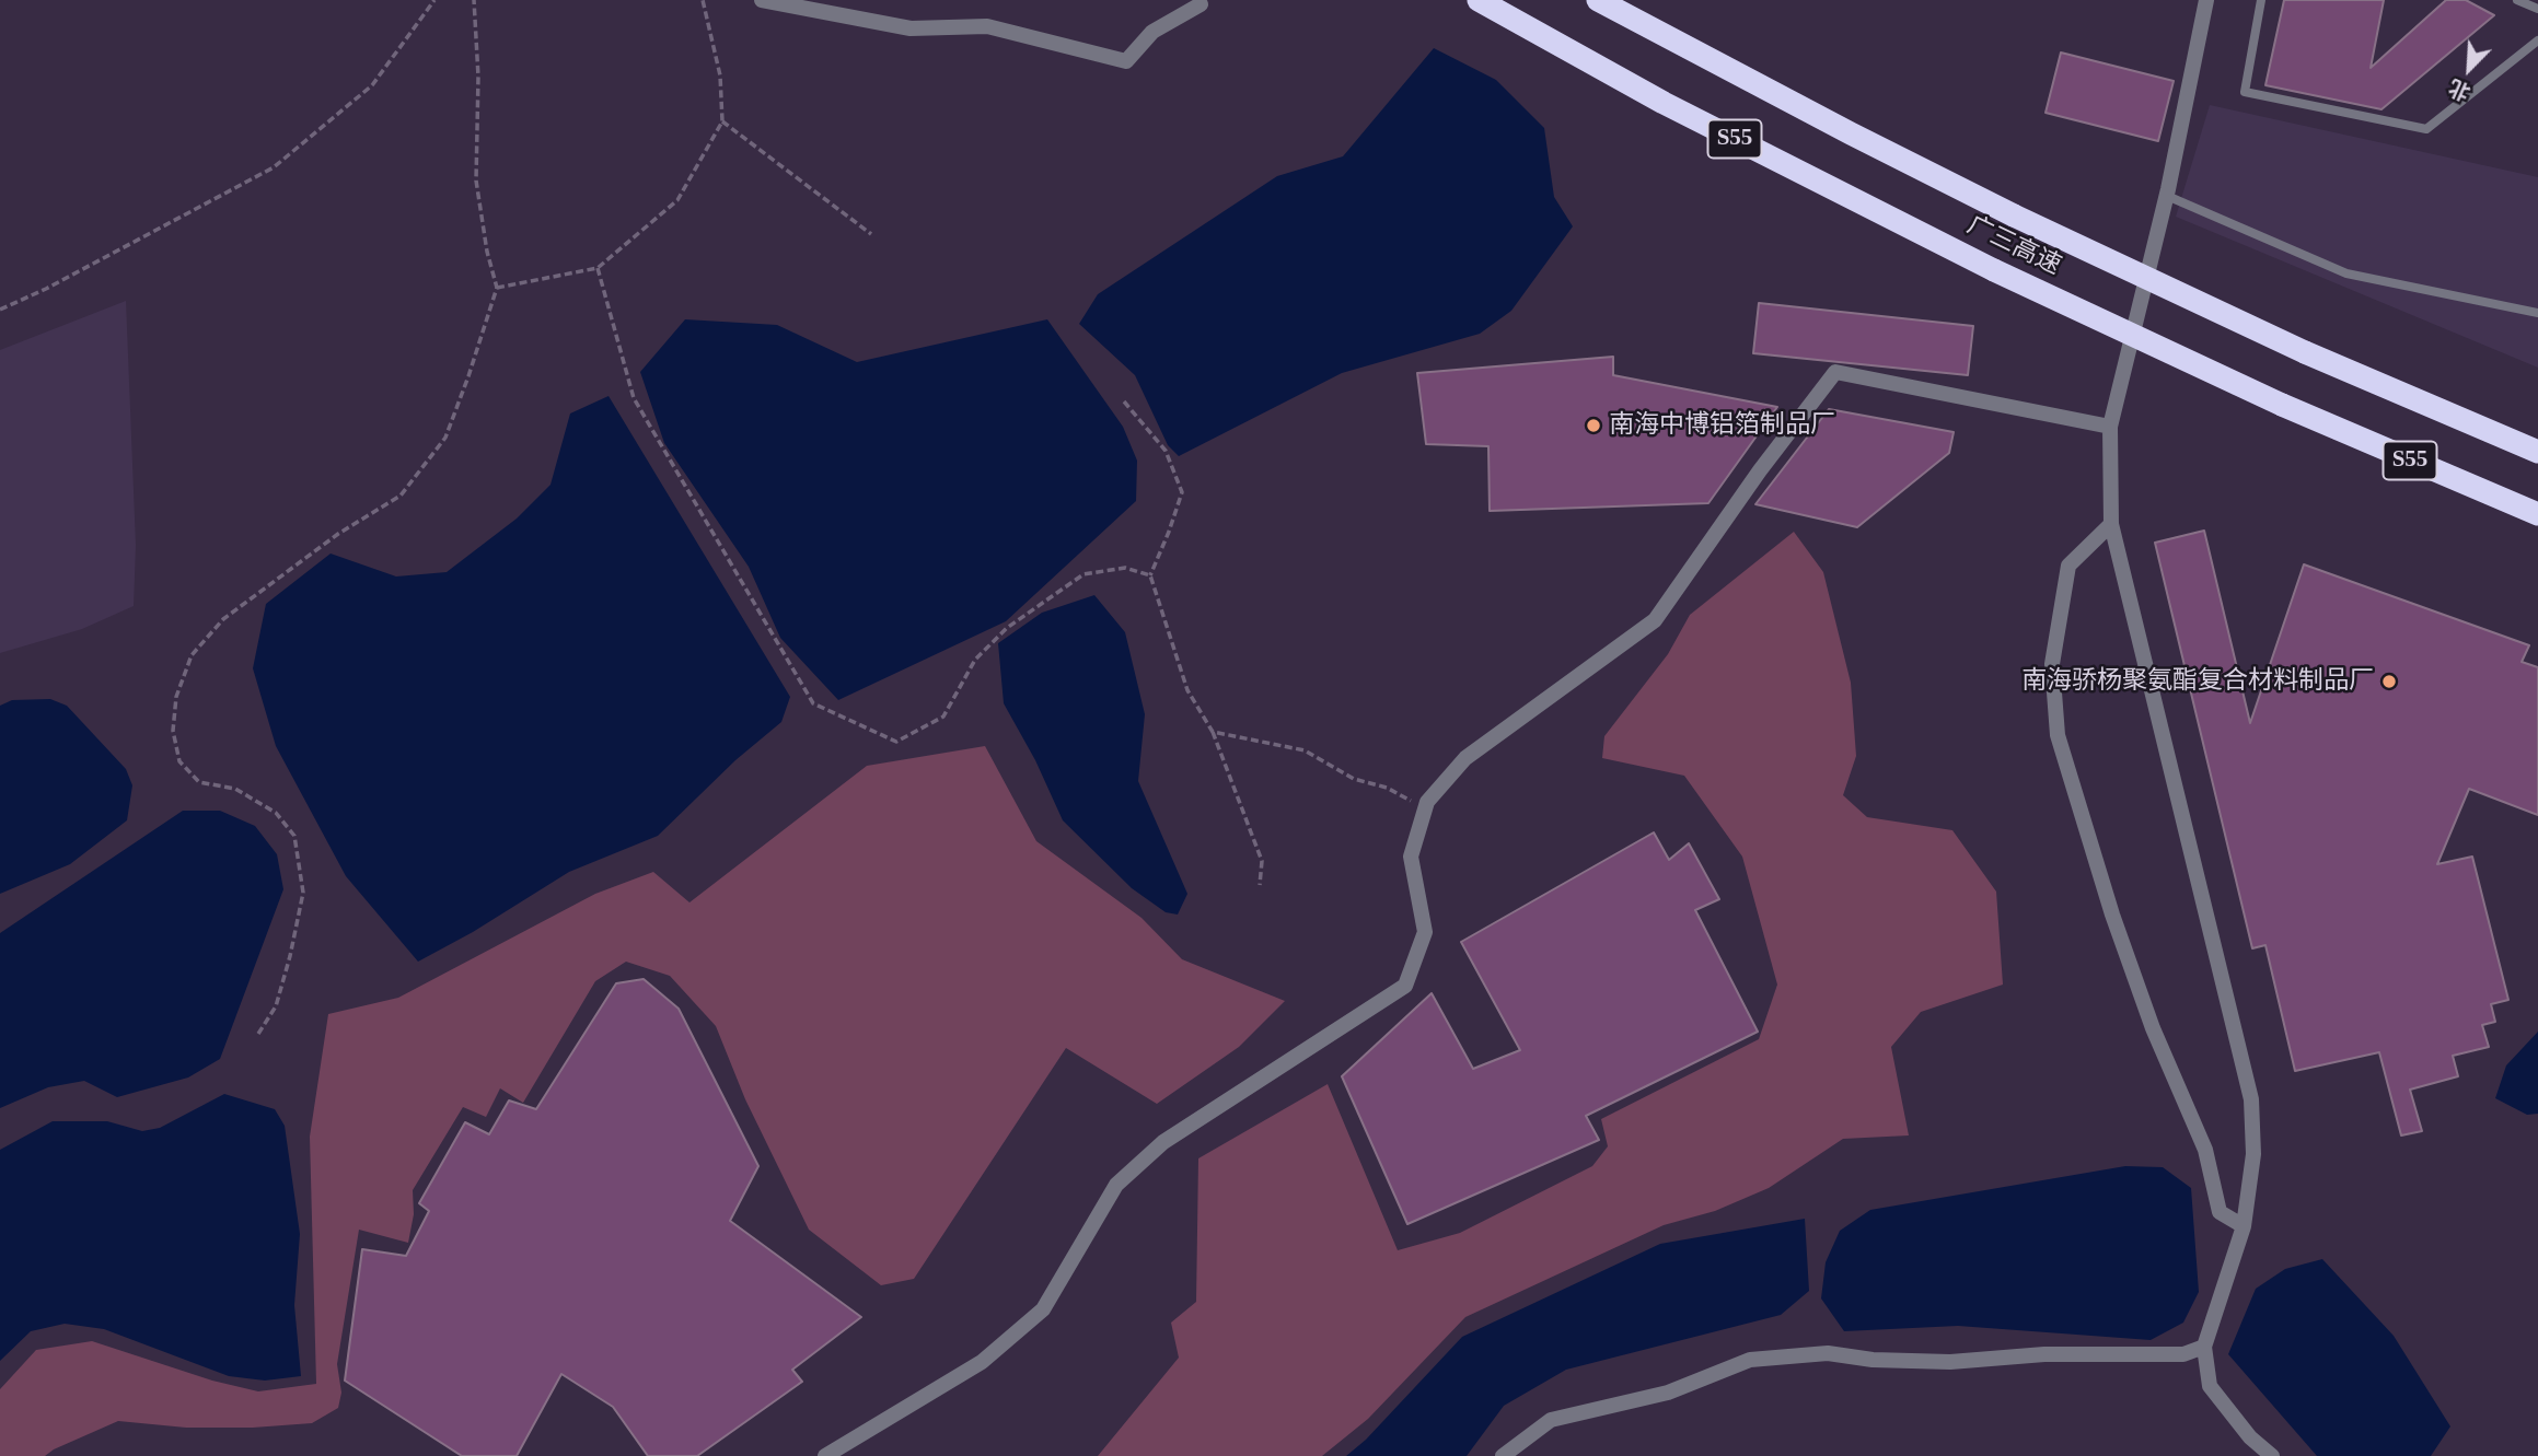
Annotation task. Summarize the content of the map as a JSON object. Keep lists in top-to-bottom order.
{
  "streets": {
    "highway": ["S55", "广三高速"]
  },
  "places": ["南海中博铝箔制品厂", "南海骄杨聚氨酯复合材料制品厂"],
  "north": "bottom left"
}
